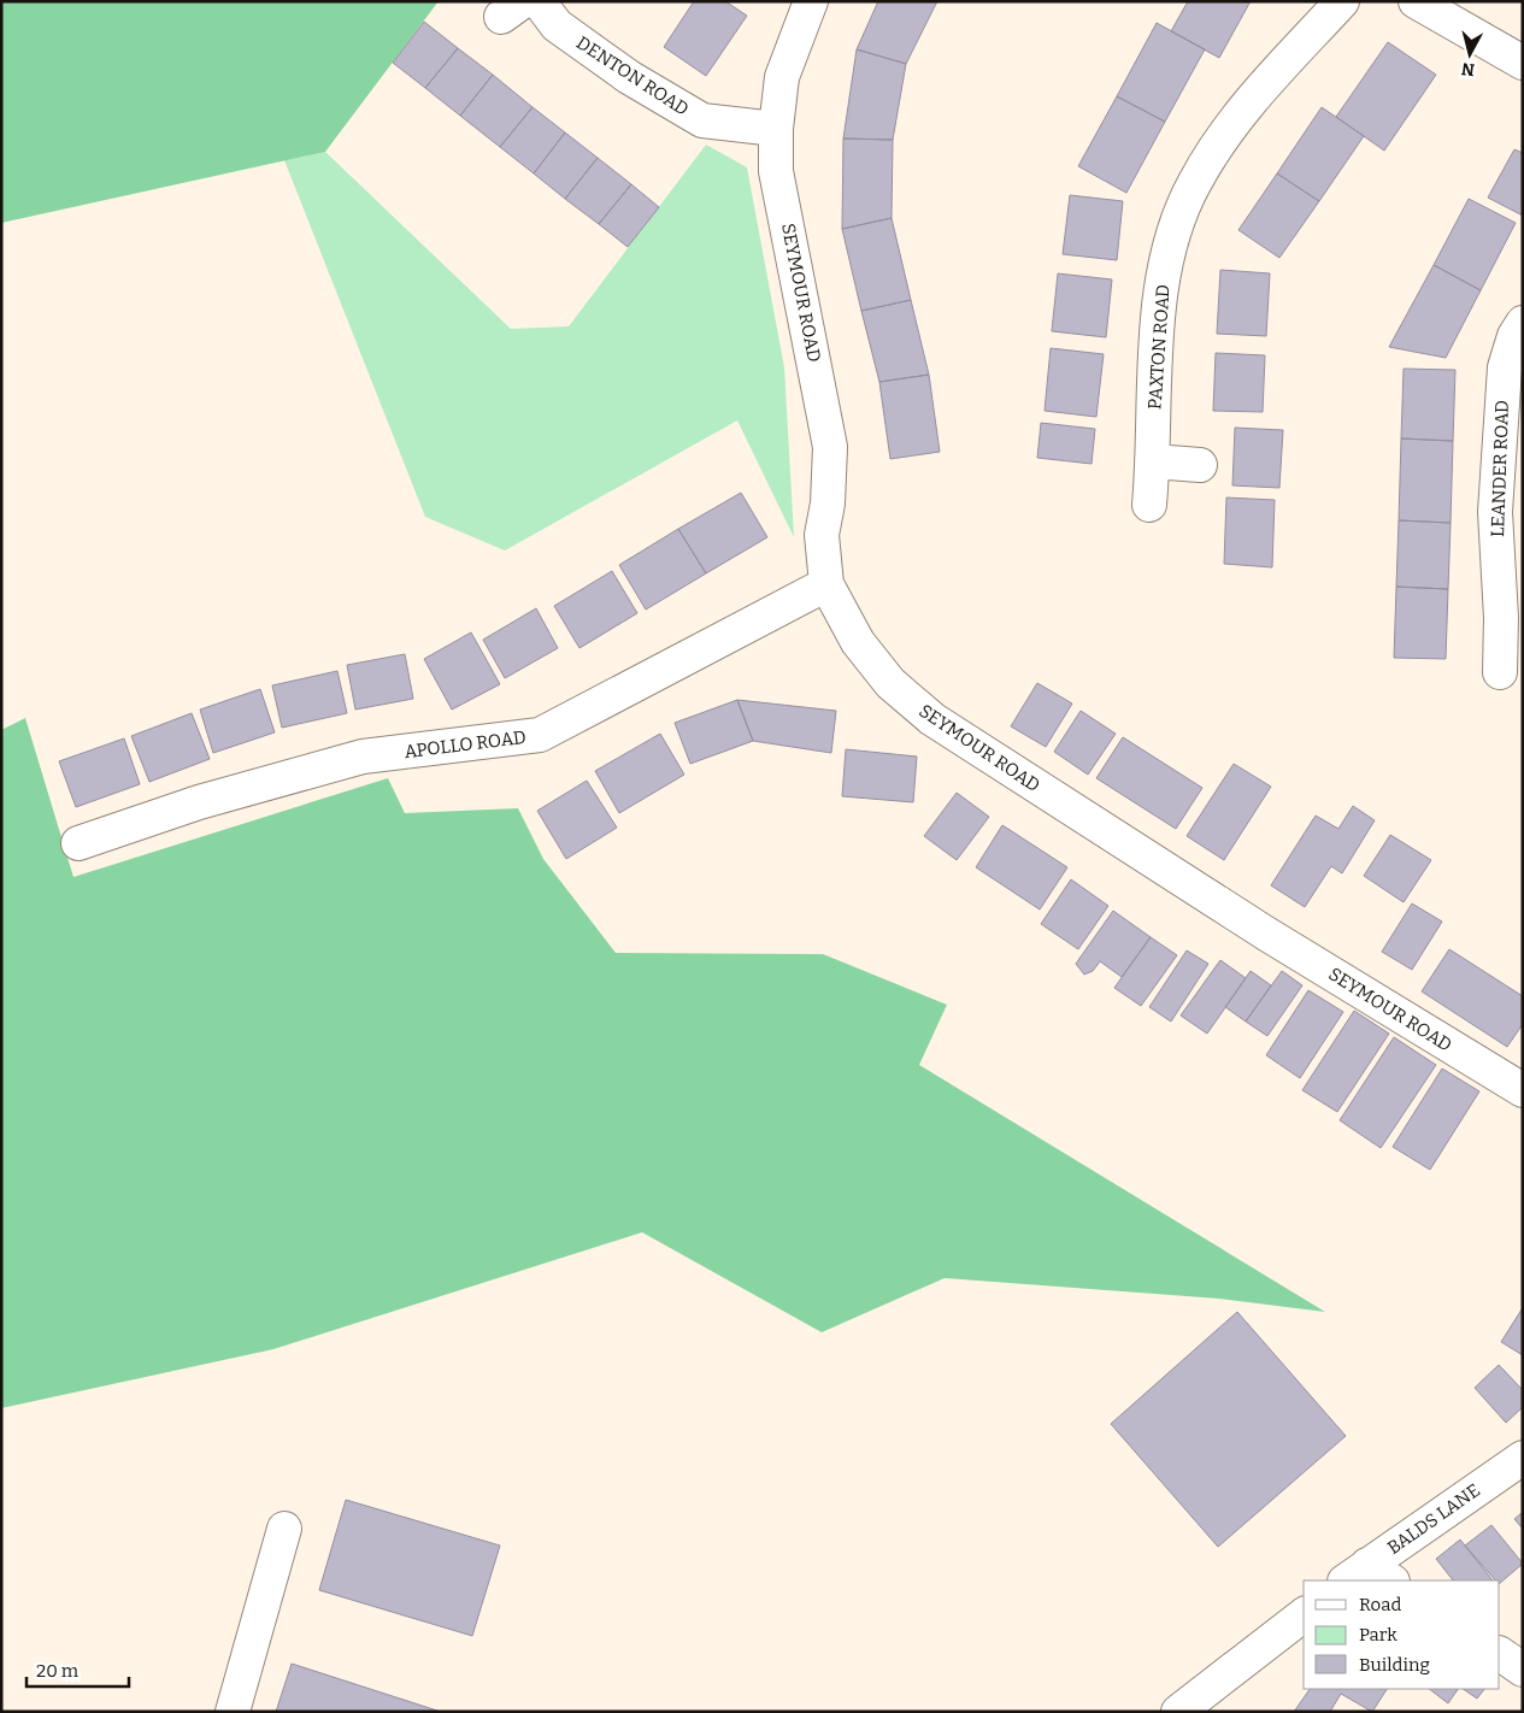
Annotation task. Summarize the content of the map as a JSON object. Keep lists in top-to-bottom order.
{
  "streets": {
    "street": [
      "DENTON ROAD",
      "SEYMOUR ROAD",
      "PAXTON ROAD",
      "LEANDER ROAD",
      "APOLLO ROAD",
      "BALDS LANE"
    ]
  },
  "crossings": [
    ["DENTON ROAD", "SEYMOUR ROAD"],
    ["SEYMOUR ROAD", "APOLLO ROAD"]
  ],
  "legend": ["Road", "Park", "Building"],
  "scale_bar": "20 m",
  "north": "bottom"
}
